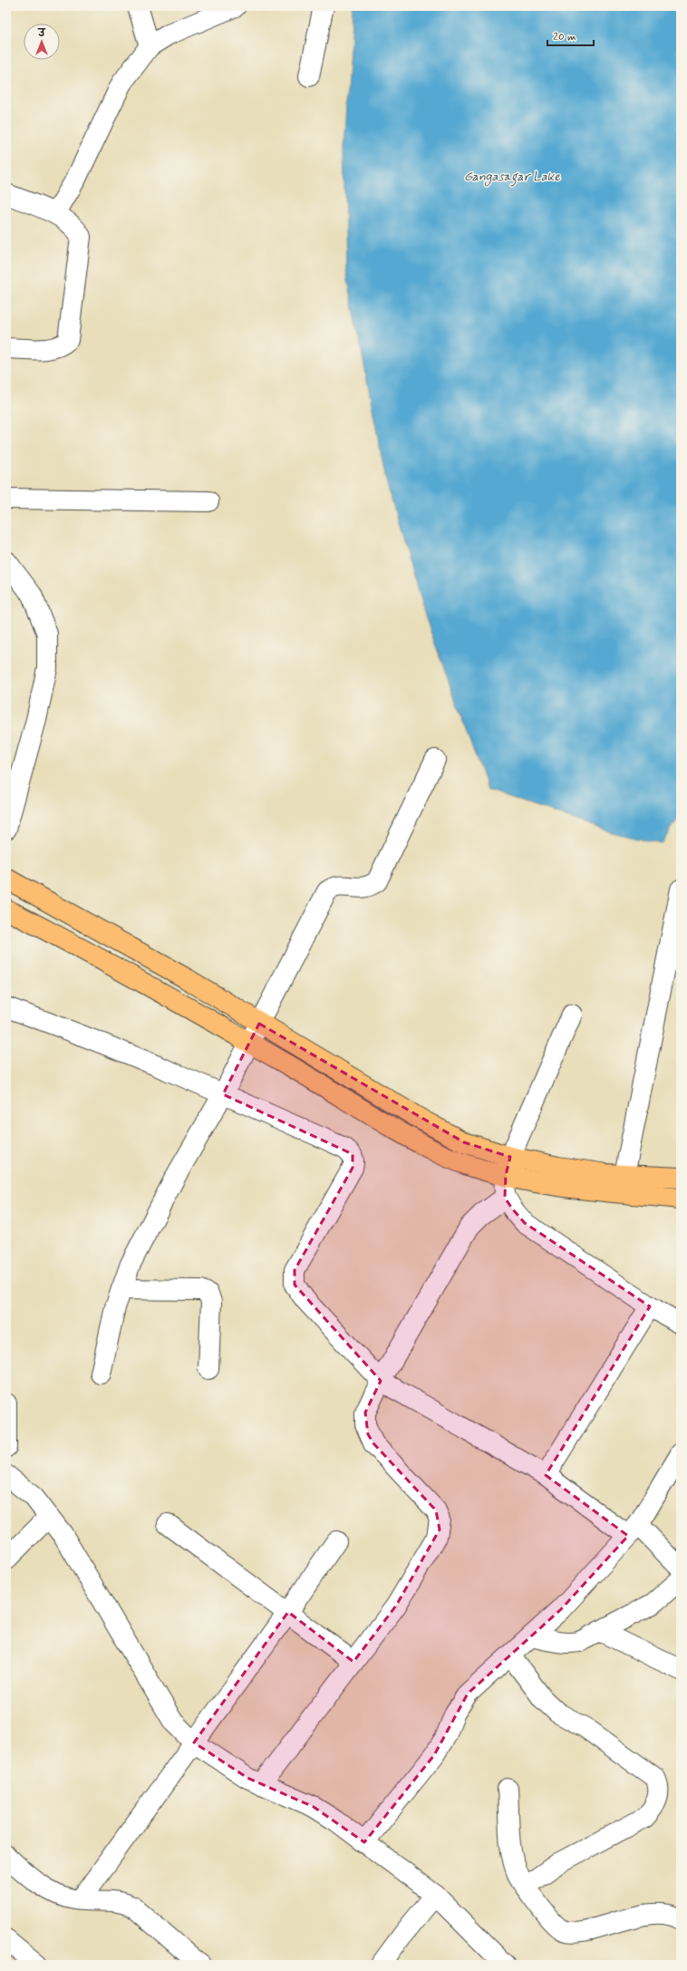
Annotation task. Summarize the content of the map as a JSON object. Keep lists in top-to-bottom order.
{
  "water": ["Gangasagar Lake"],
  "scale_bar": "20 m",
  "north": "top"
}
